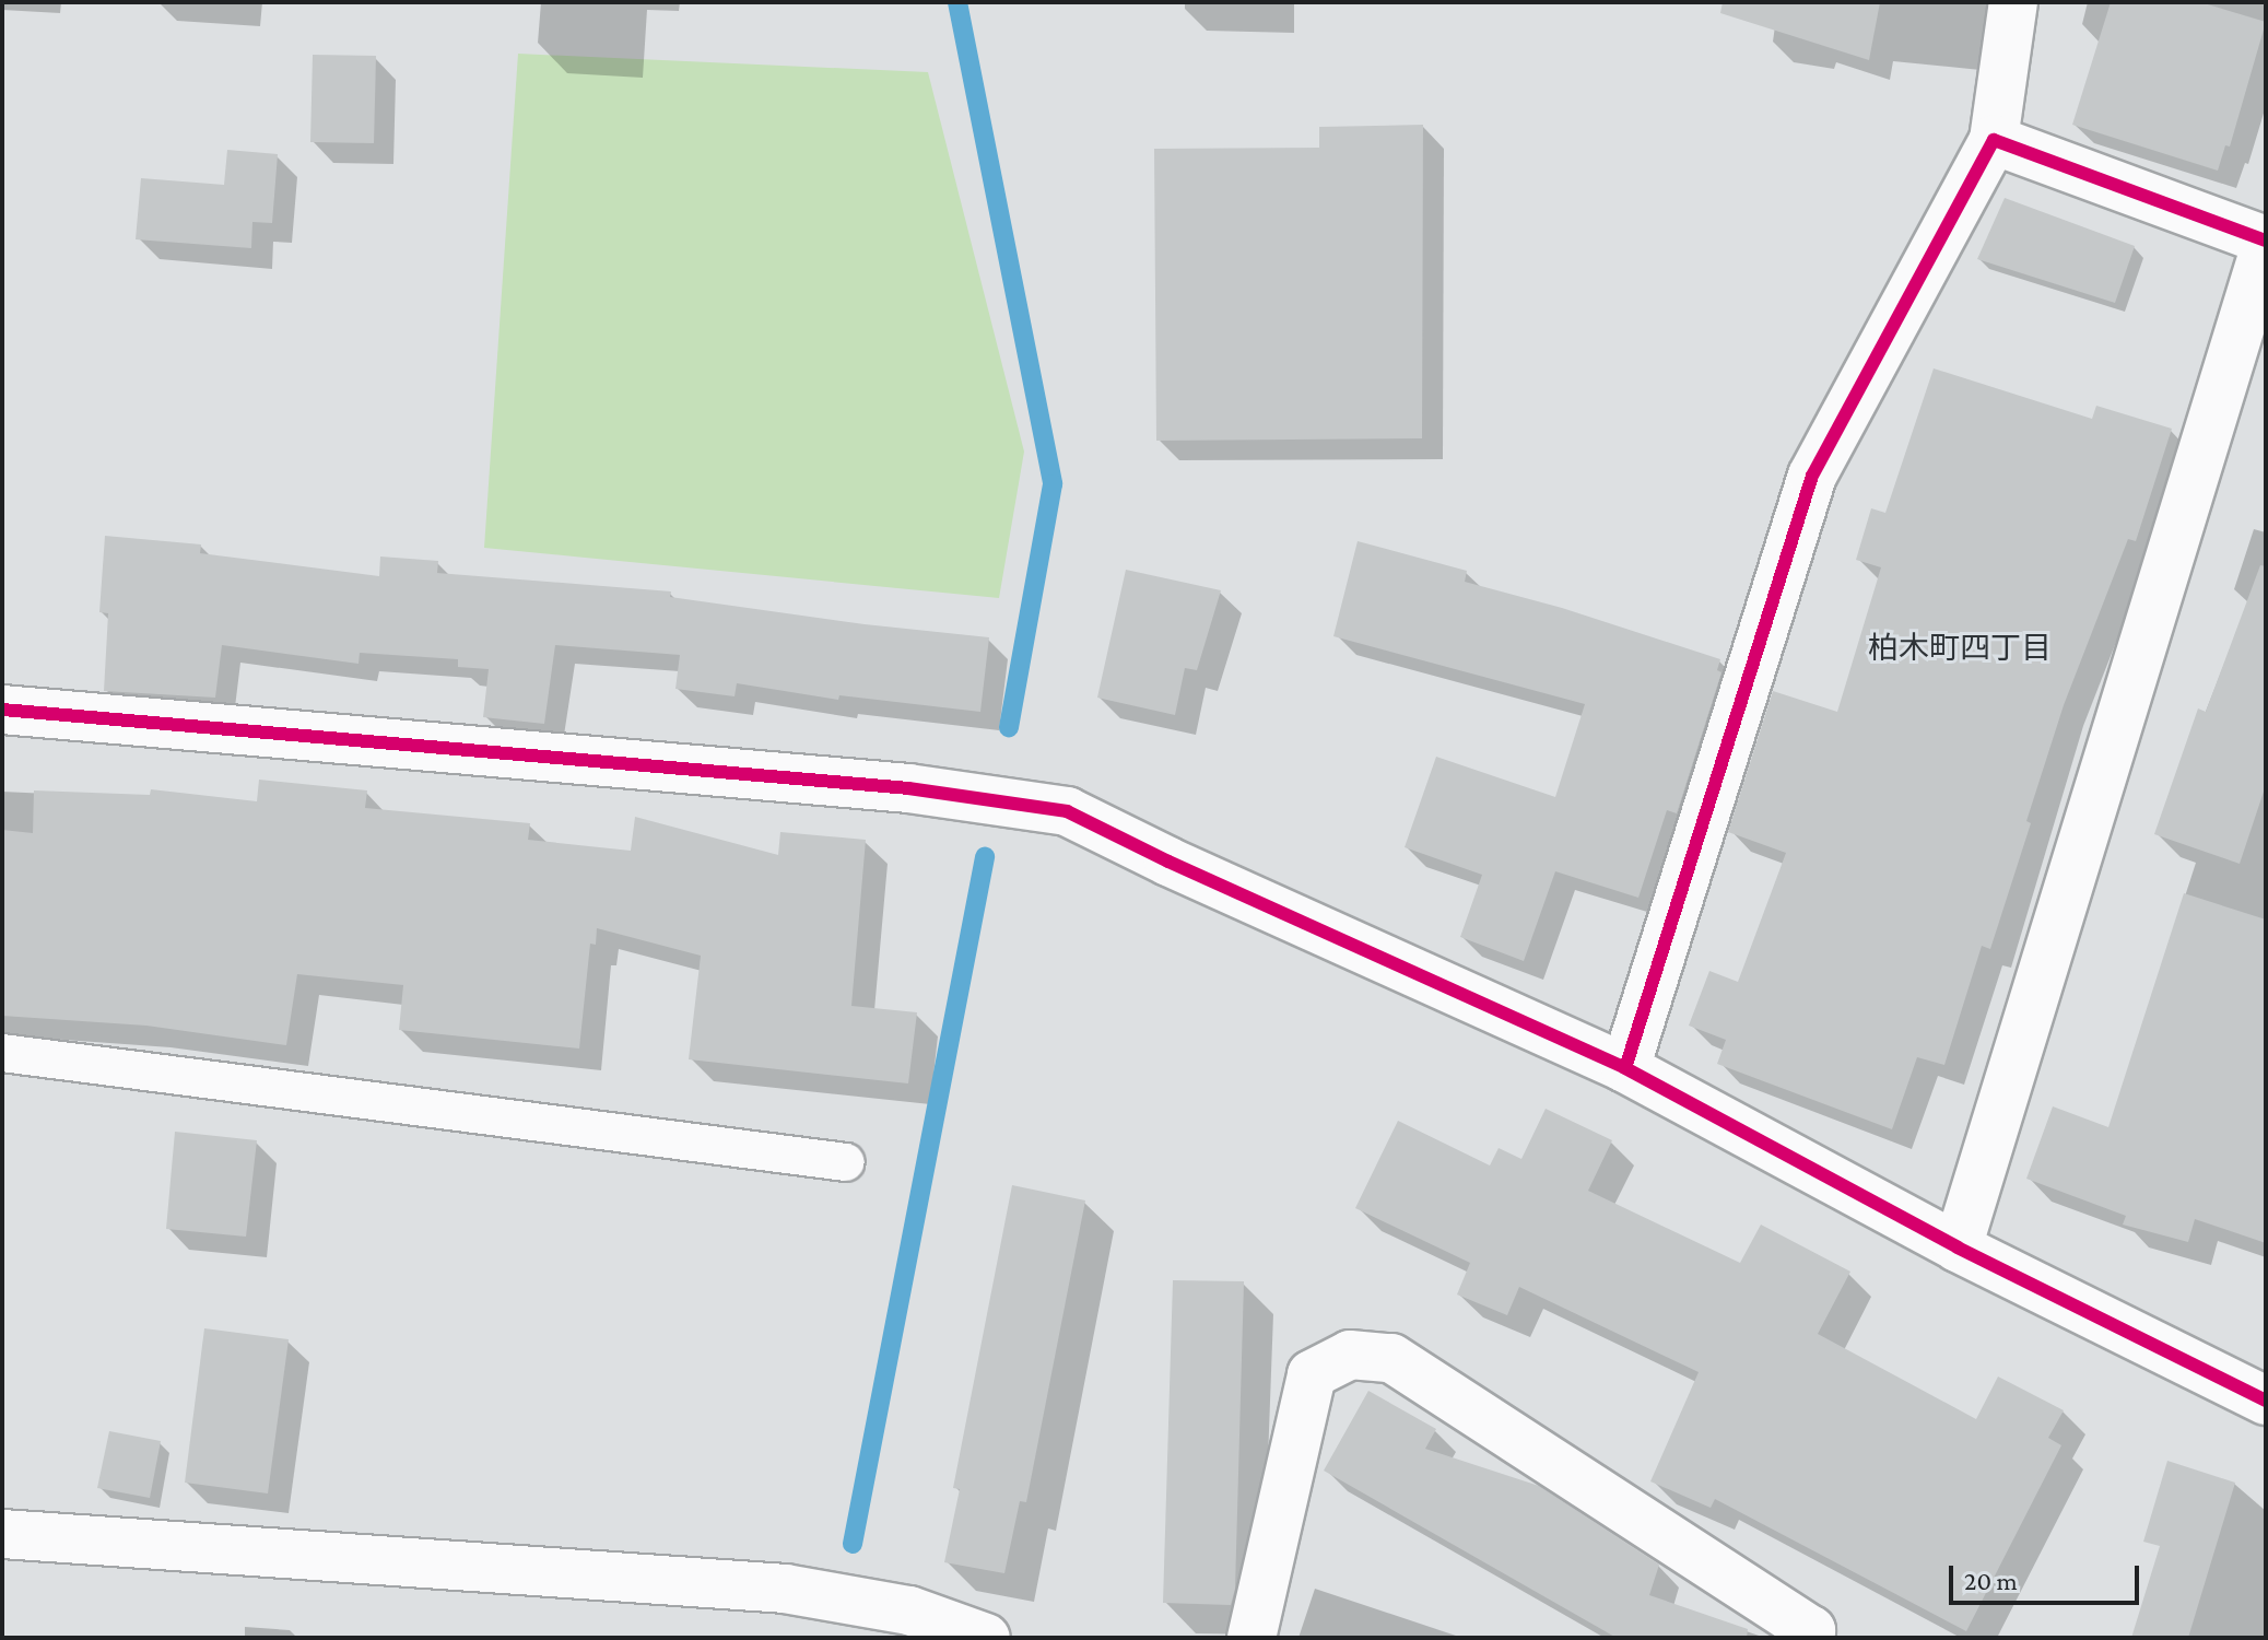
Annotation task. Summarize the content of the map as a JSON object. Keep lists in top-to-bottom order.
{
  "districts": ["柏木町四丁目"],
  "scale_bar": "20 m"
}
